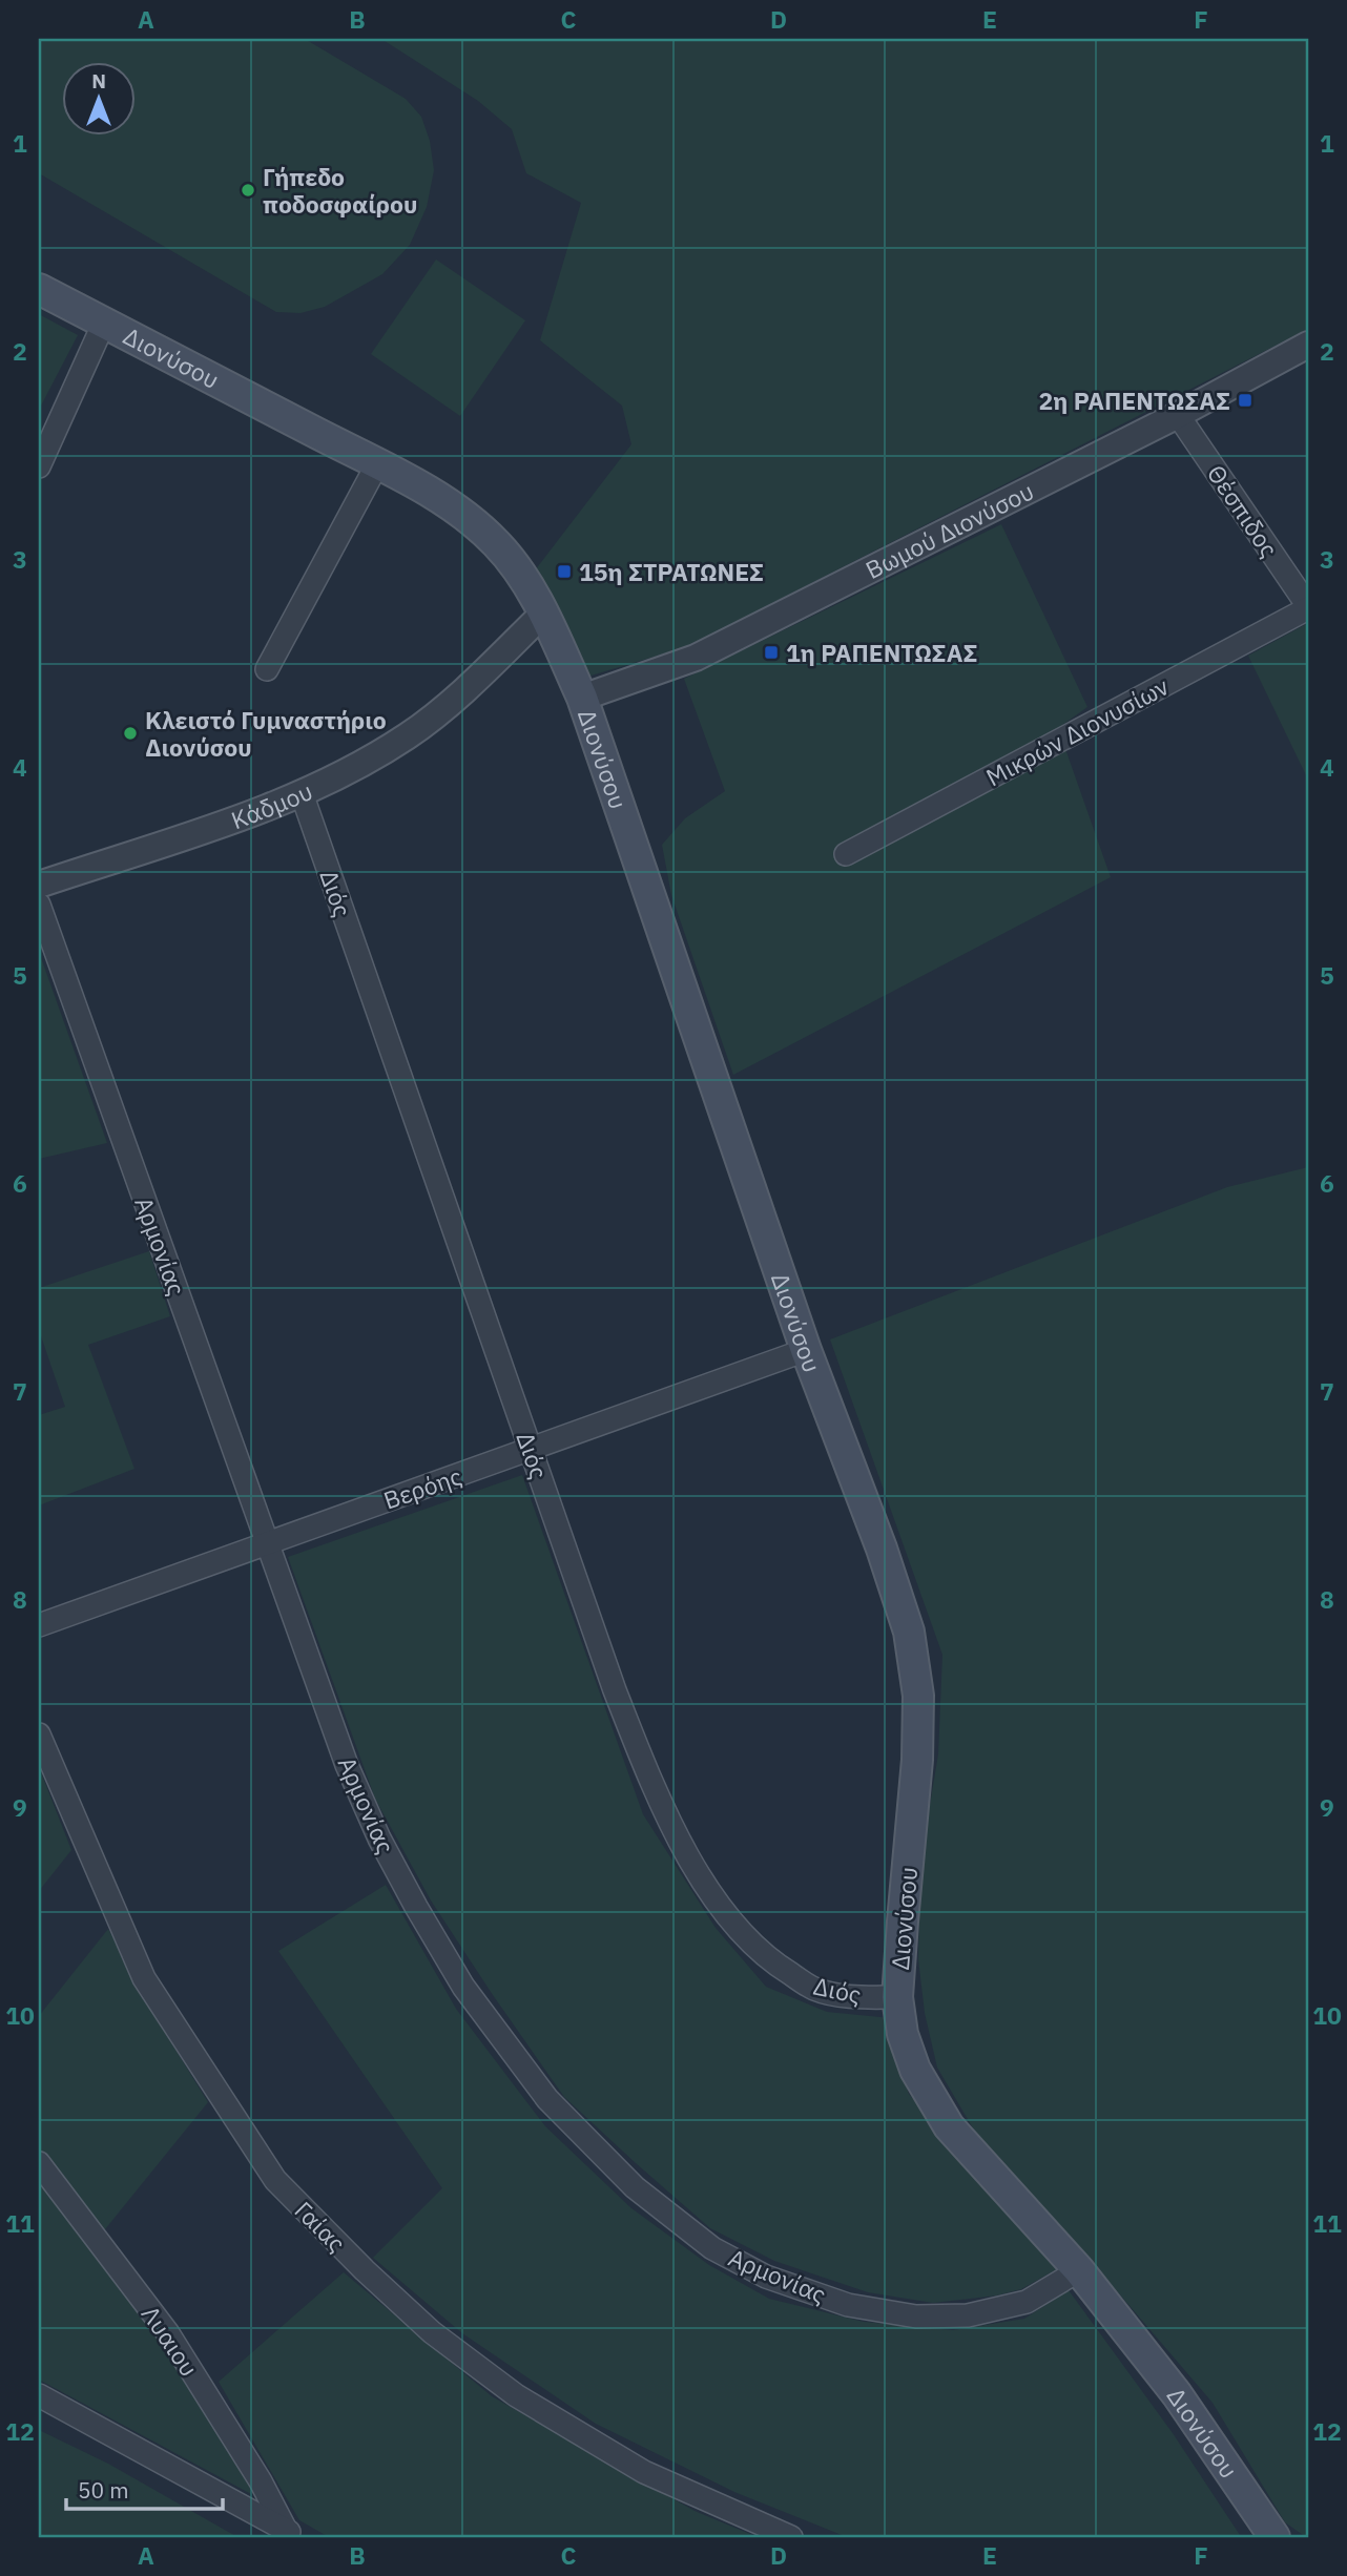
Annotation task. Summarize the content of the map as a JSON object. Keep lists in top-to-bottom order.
{
  "streets": {
    "main road": ["Διονύσου"],
    "street": [
      "Θέσπιδος",
      "Βωμού Διονύσου",
      "Μικρών Διονυσίων",
      "Κάδμου",
      "Διός",
      "Αρμονίας",
      "Βερόης",
      "Γαίας",
      "Λυαιου"
    ]
  },
  "crossings": [
    ["Διονύσου", "Βωμού Διονύσου"],
    ["Διονύσου", "Κάδμου"],
    ["Διονύσου", "Διός"],
    ["Διονύσου", "Αρμονίας"],
    ["Διονύσου", "Βερόης"],
    ["Θέσπιδος", "Βωμού Διονύσου"],
    ["Θέσπιδος", "Μικρών Διονυσίων"],
    ["Κάδμου", "Διός"],
    ["Διός", "Βερόης"],
    ["Αρμονίας", "Βερόης"]
  ],
  "places": {
    "other": ["Γήπεδο ποδοσφαίρου", "Κλειστό Γυμναστήριο Διονύσου"],
    "transit": ["2η ΡΑΠΕΝΤΩΣΑΣ", "15η ΣΤΡΑΤΩΝΕΣ", "1η ΡΑΠΕΝΤΩΣΑΣ"]
  },
  "scale_bar": "50 m",
  "north": "top",
  "grid": {
    "columns": [
      "A",
      "B",
      "C",
      "D",
      "E",
      "F"
    ],
    "rows": [
      "1",
      "2",
      "3",
      "4",
      "5",
      "6",
      "7",
      "8",
      "9",
      "10",
      "11",
      "12"
    ]
  }
}
